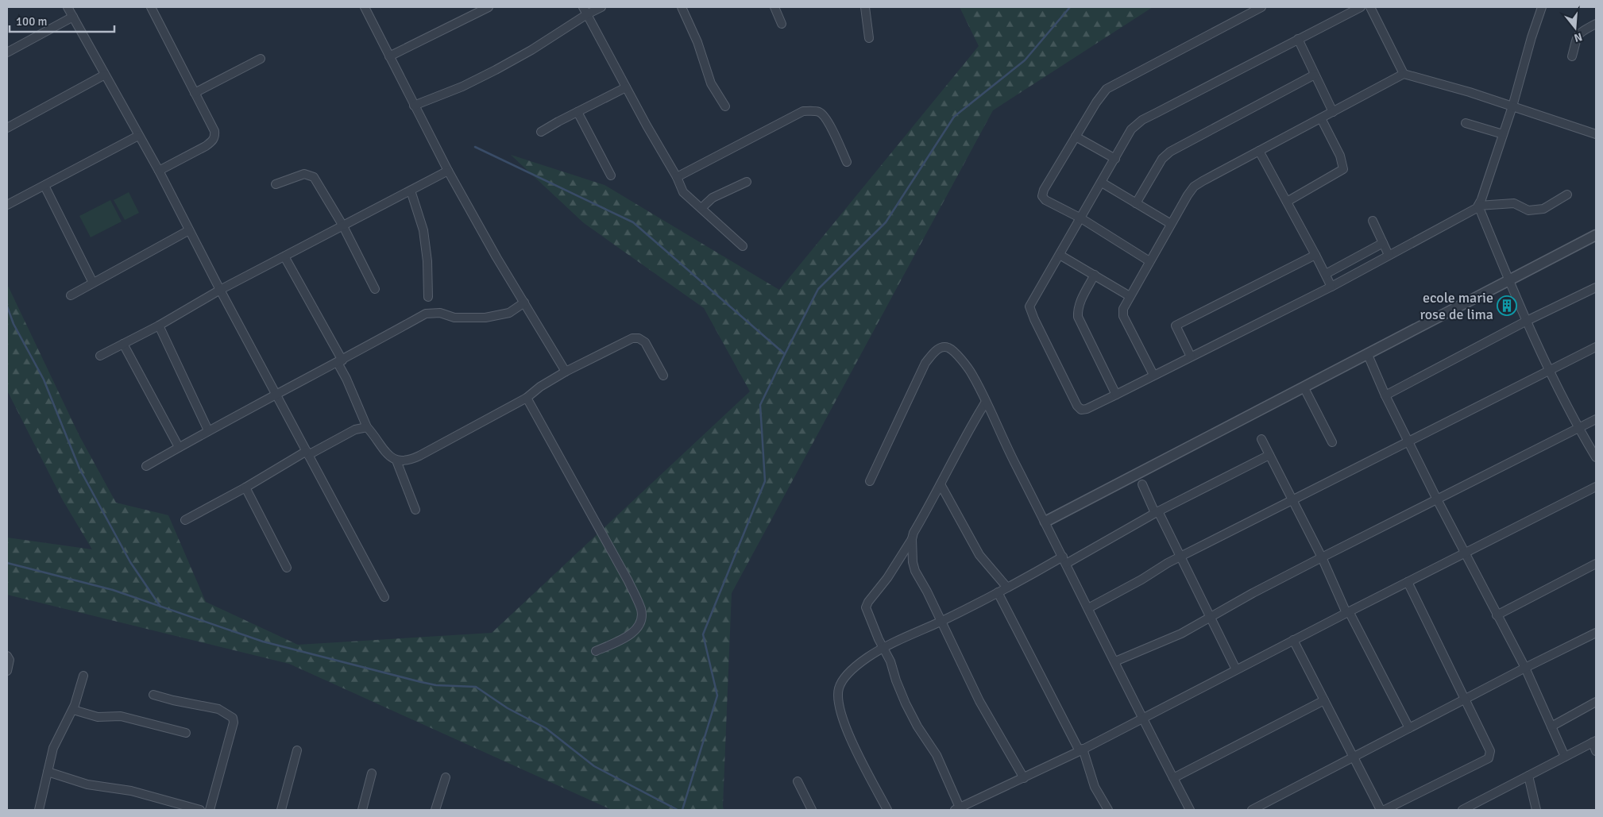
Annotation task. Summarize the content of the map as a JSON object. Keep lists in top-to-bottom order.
{
  "places": {
    "building": ["ecole marie rose de lima"]
  },
  "scale_bar": "100 m",
  "north": "bottom"
}
